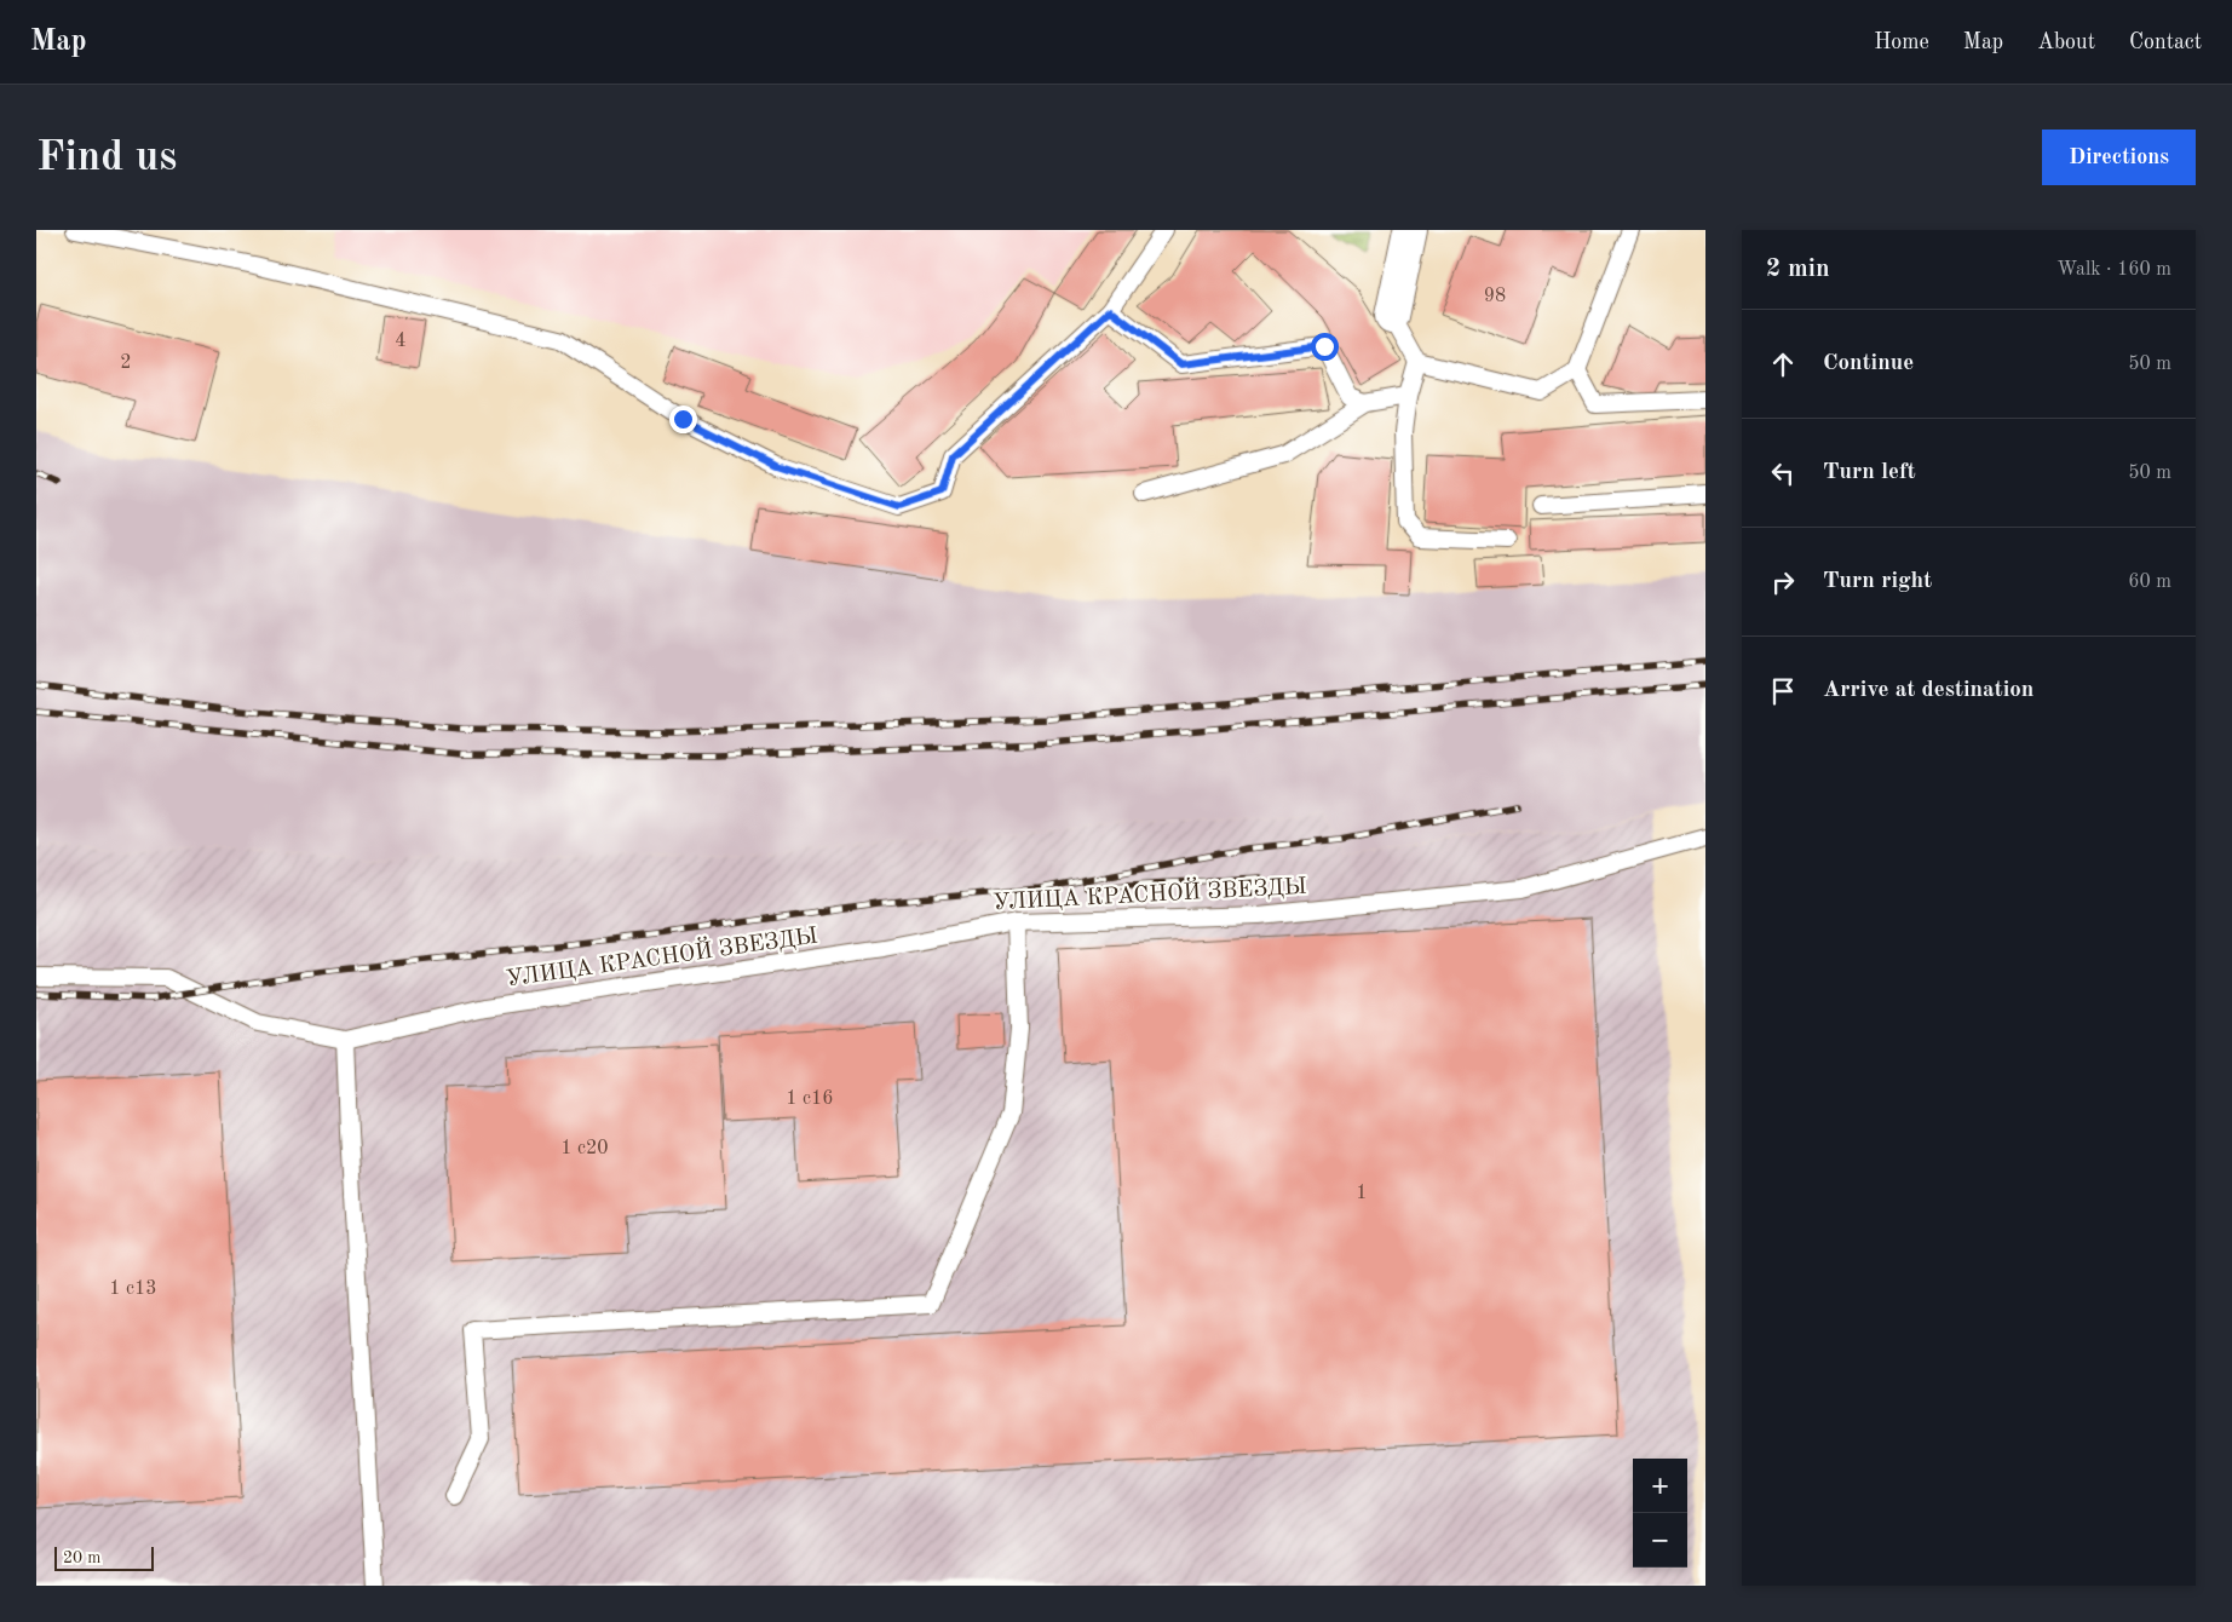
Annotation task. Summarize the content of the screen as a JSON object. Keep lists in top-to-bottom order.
{
  "streets": {
    "lane": ["УЛИЦА КРАСНОЙ ЗВЕЗДЫ"]
  },
  "house_numbers": [
    "98",
    "4",
    "2",
    "1 с16",
    "1 с20",
    "1",
    "1 с13"
  ],
  "scale_bar": "20 m",
  "page": {
    "header": "Map",
    "nav": [
      "Home",
      "Map",
      "About",
      "Contact"
    ],
    "buttons": "Directions",
    "title": "Find us",
    "heading": ["2 min", "Walk · 160 m"],
    "list": [
      ["Continue", "50 m"],
      ["Turn left", "50 m"],
      ["Turn right", "60 m"],
      "Arrive at destination"
    ],
    "map_buttons": ["+", "−"],
    "scale": "20 m"
  }
}
